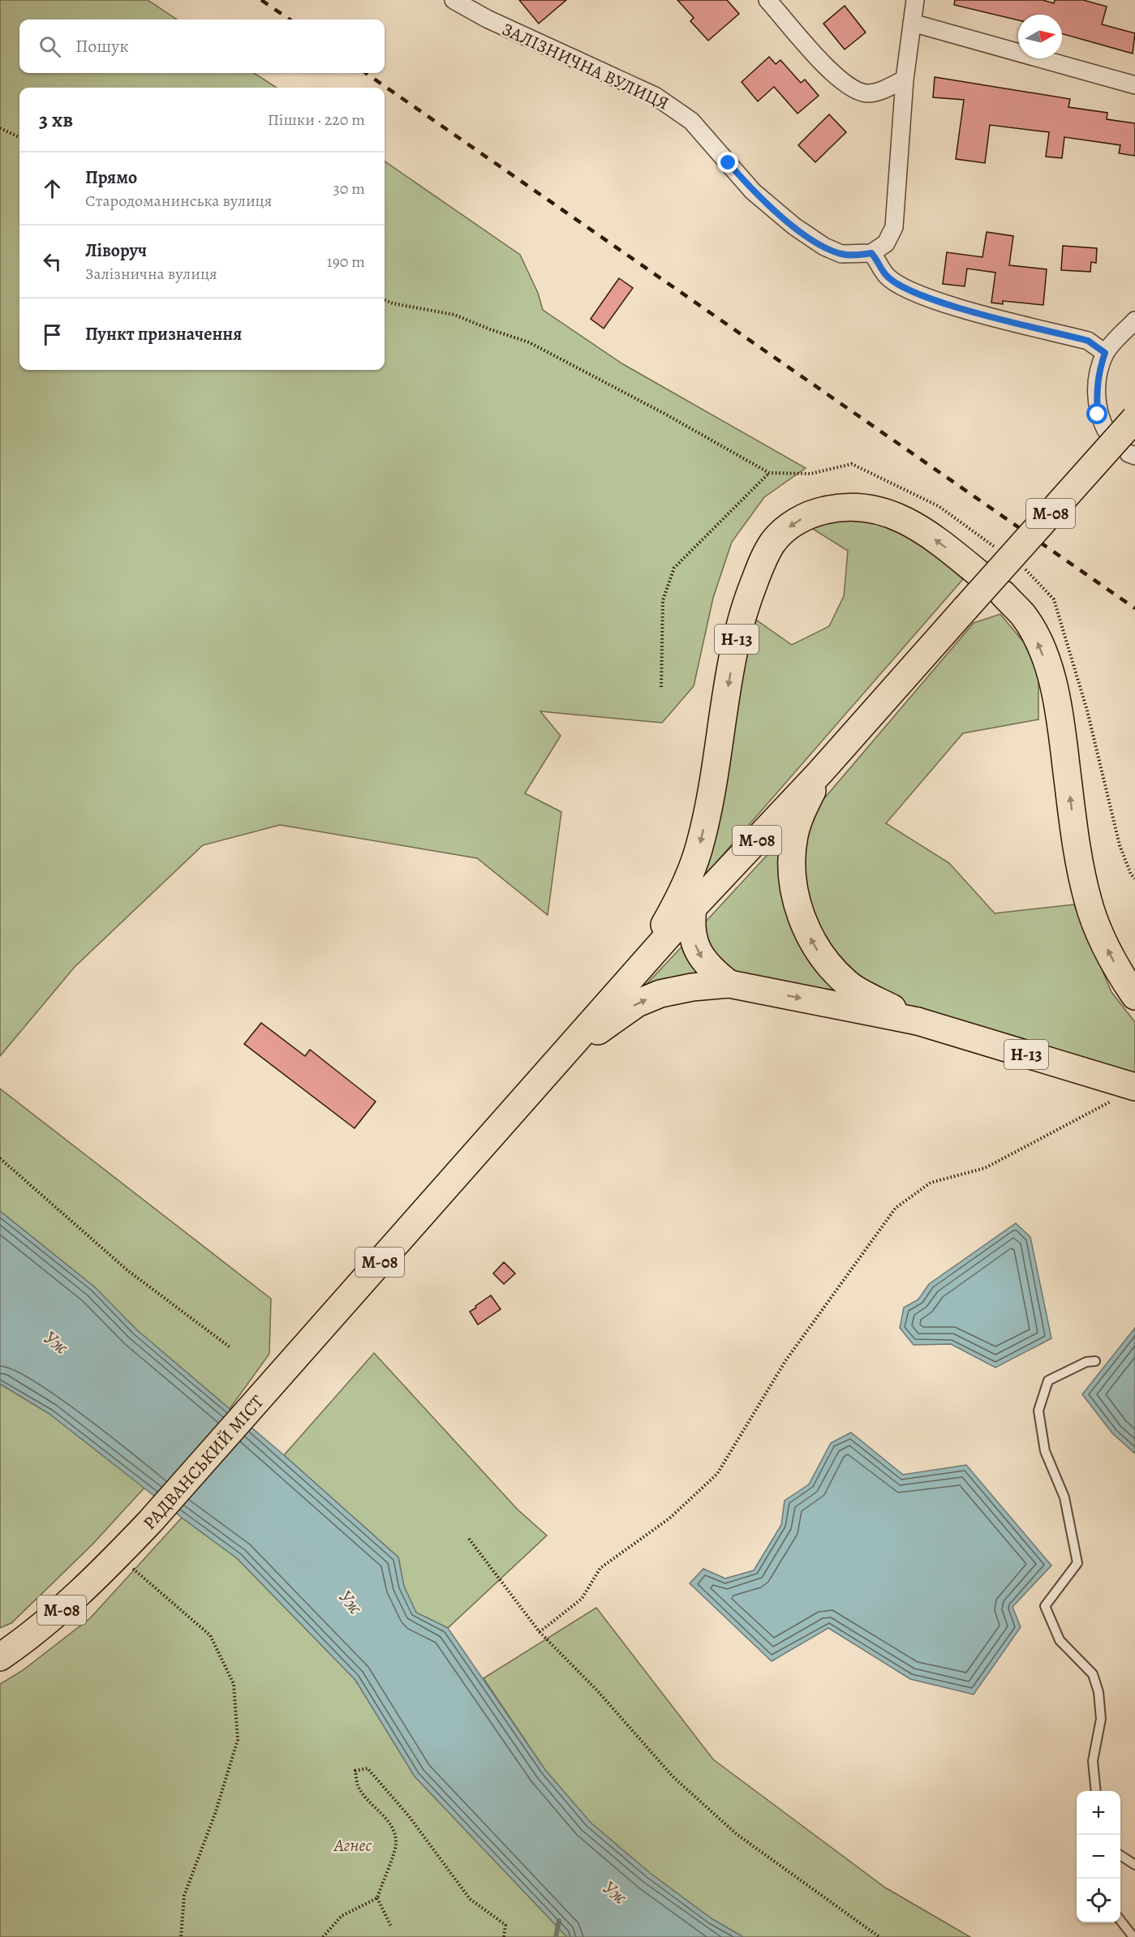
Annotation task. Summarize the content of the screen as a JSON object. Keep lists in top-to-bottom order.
{
  "streets": {
    "main road": ["М-08", "Н-13", "РАДВАНСЬКИЙ МІСТ"],
    "street": ["ЗАЛІЗНИЧНА ВУЛИЦЯ"]
  },
  "crossings": [
    ["М-08", "Н-13"],
    ["М-08", "РАДВАНСЬКИЙ МІСТ"],
    ["Н-13", "РАДВАНСЬКИЙ МІСТ"]
  ],
  "water": ["Уж"],
  "parks": ["Агнес"],
  "north": "right",
  "page": {
    "search": "Пошук",
    "heading": ["3 хв", "Пішки · 220 m"],
    "list": [
      ["Прямо", "Стародоманинська вулиця", "30 m"],
      ["Ліворуч", "Залізнична вулиця", "190 m"],
      "Пункт призначення"
    ],
    "map_buttons": ["+", "−"]
  }
}
